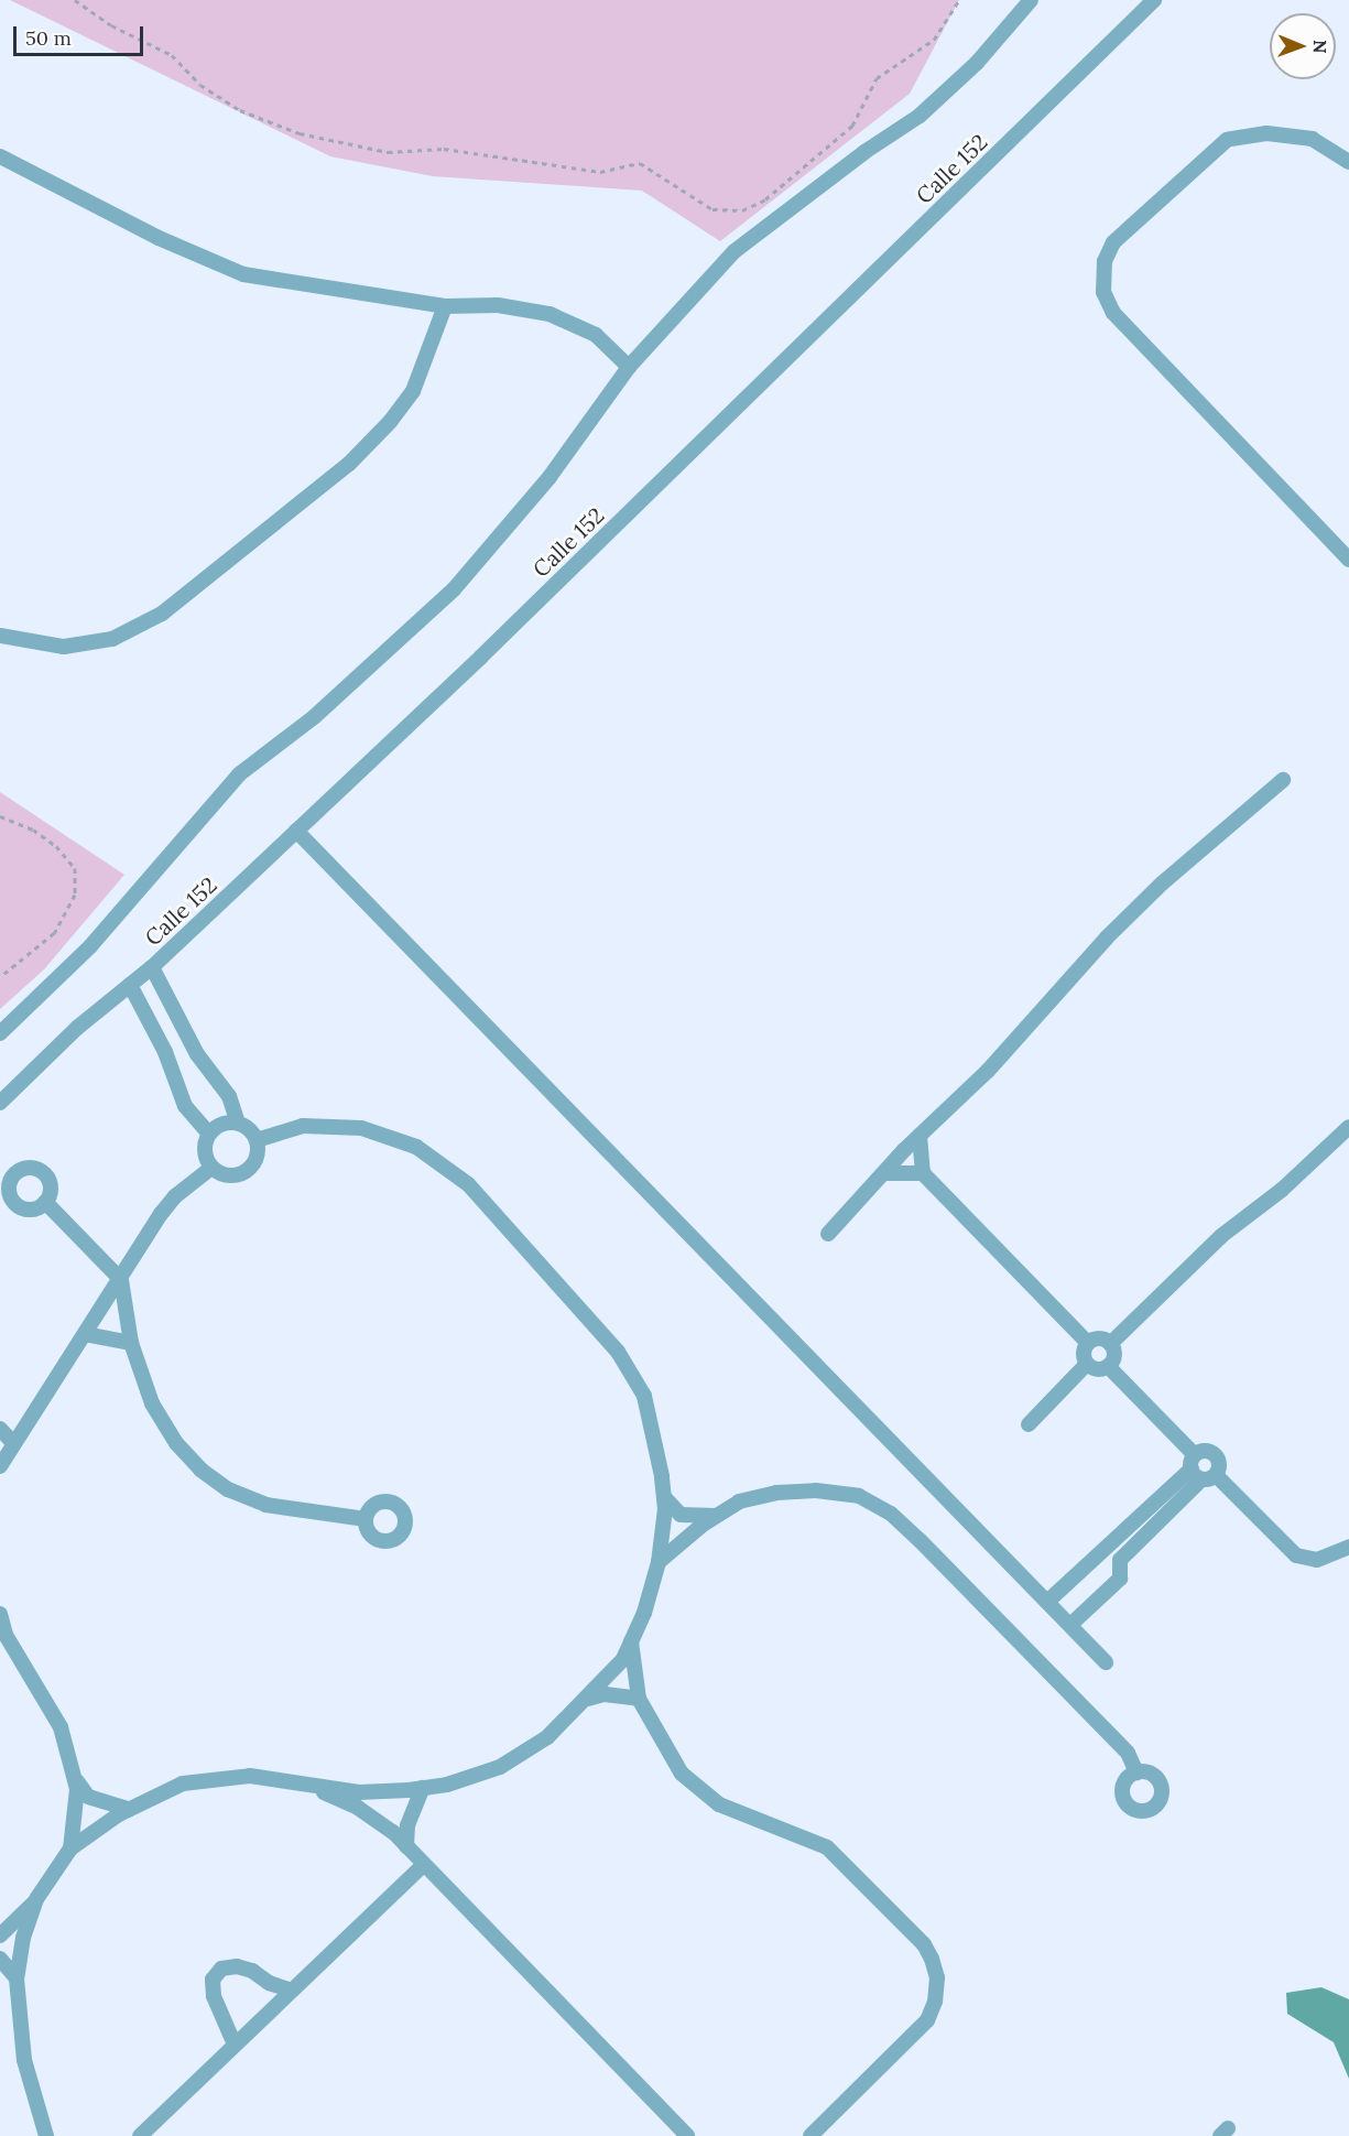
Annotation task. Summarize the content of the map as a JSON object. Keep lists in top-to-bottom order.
{
  "streets": {
    "street": ["Calle 152"]
  },
  "scale_bar": "50 m",
  "north": "right"
}
